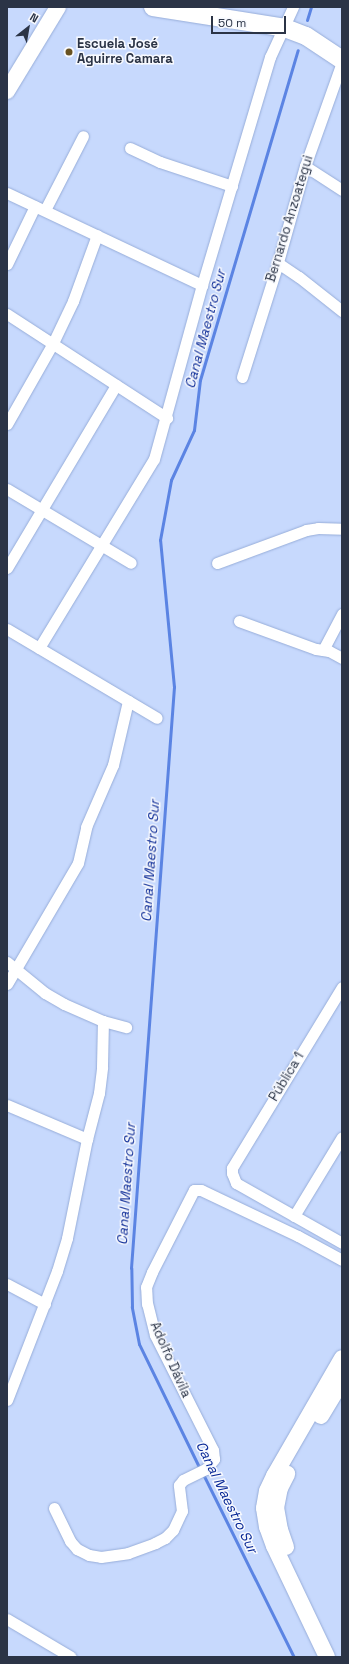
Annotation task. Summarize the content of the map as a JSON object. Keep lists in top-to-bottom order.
{
  "streets": {
    "street": ["Bernardo Anzoategui", "Pública 1", "Adolfo Dávila"]
  },
  "water": ["Canal Maestro Sur"],
  "places": ["Escuela José Aguirre Camara"],
  "scale_bar": "50 m",
  "north": "top right"
}
